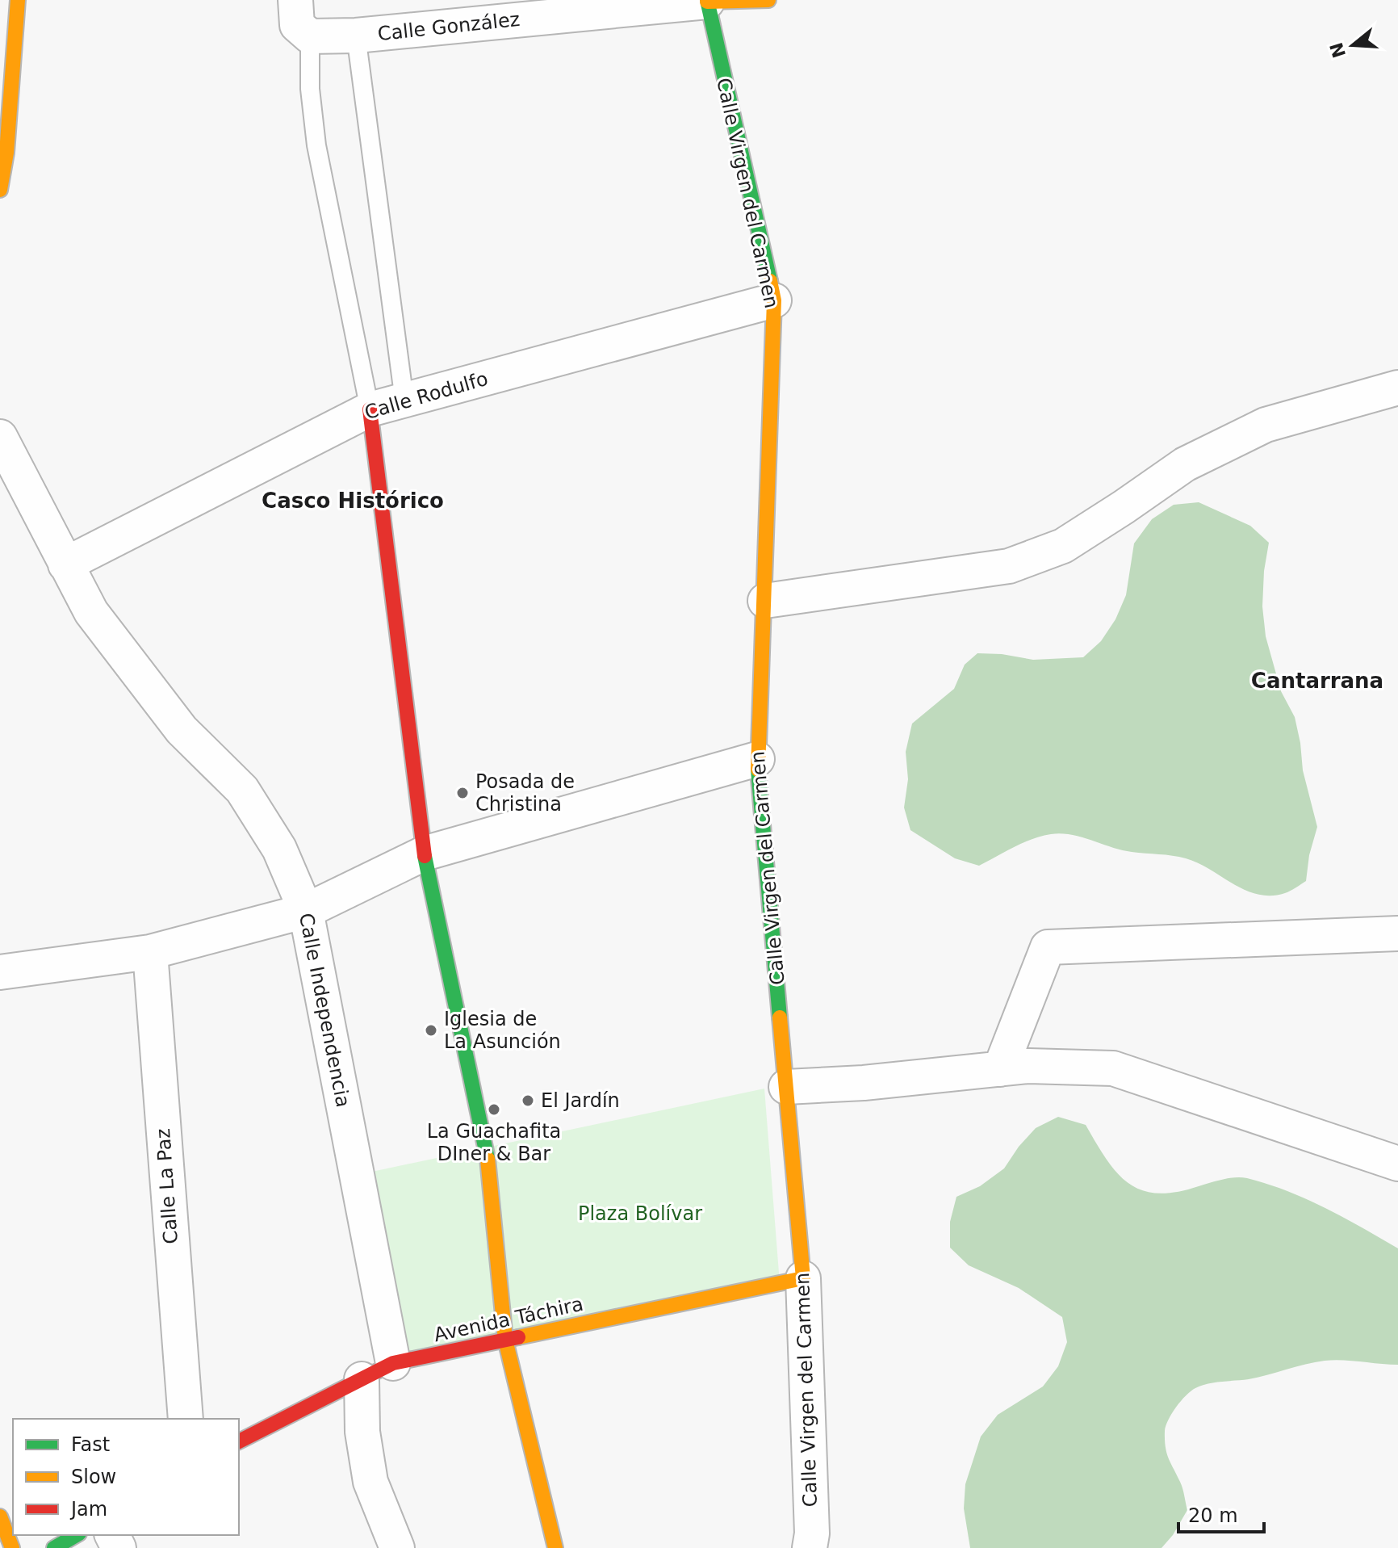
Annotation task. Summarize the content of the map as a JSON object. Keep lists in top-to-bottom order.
{
  "streets": {
    "street": [
      "Calle González",
      "Calle Virgen del Carmen",
      "Calle Rodulfo",
      "Calle Independencia",
      "Calle La Paz",
      "Avenida Táchira"
    ]
  },
  "crossings": [
    ["Calle González", "Calle Virgen del Carmen"],
    ["Calle Virgen del Carmen", "Calle Rodulfo"],
    ["Calle Virgen del Carmen", "Avenida Táchira"],
    ["Calle Rodulfo", "Calle Independencia"],
    ["Calle Independencia", "Avenida Táchira"]
  ],
  "districts": ["Casco Histórico", "Cantarrana"],
  "parks": ["Plaza Bolívar"],
  "places": [
    "Posada de Christina",
    "Iglesia de La Asunción",
    "El Jardín",
    "La Guachafita DIner & Bar"
  ],
  "legend": ["Fast", "Slow", "Jam"],
  "scale_bar": "20 m",
  "north": "left"
}
